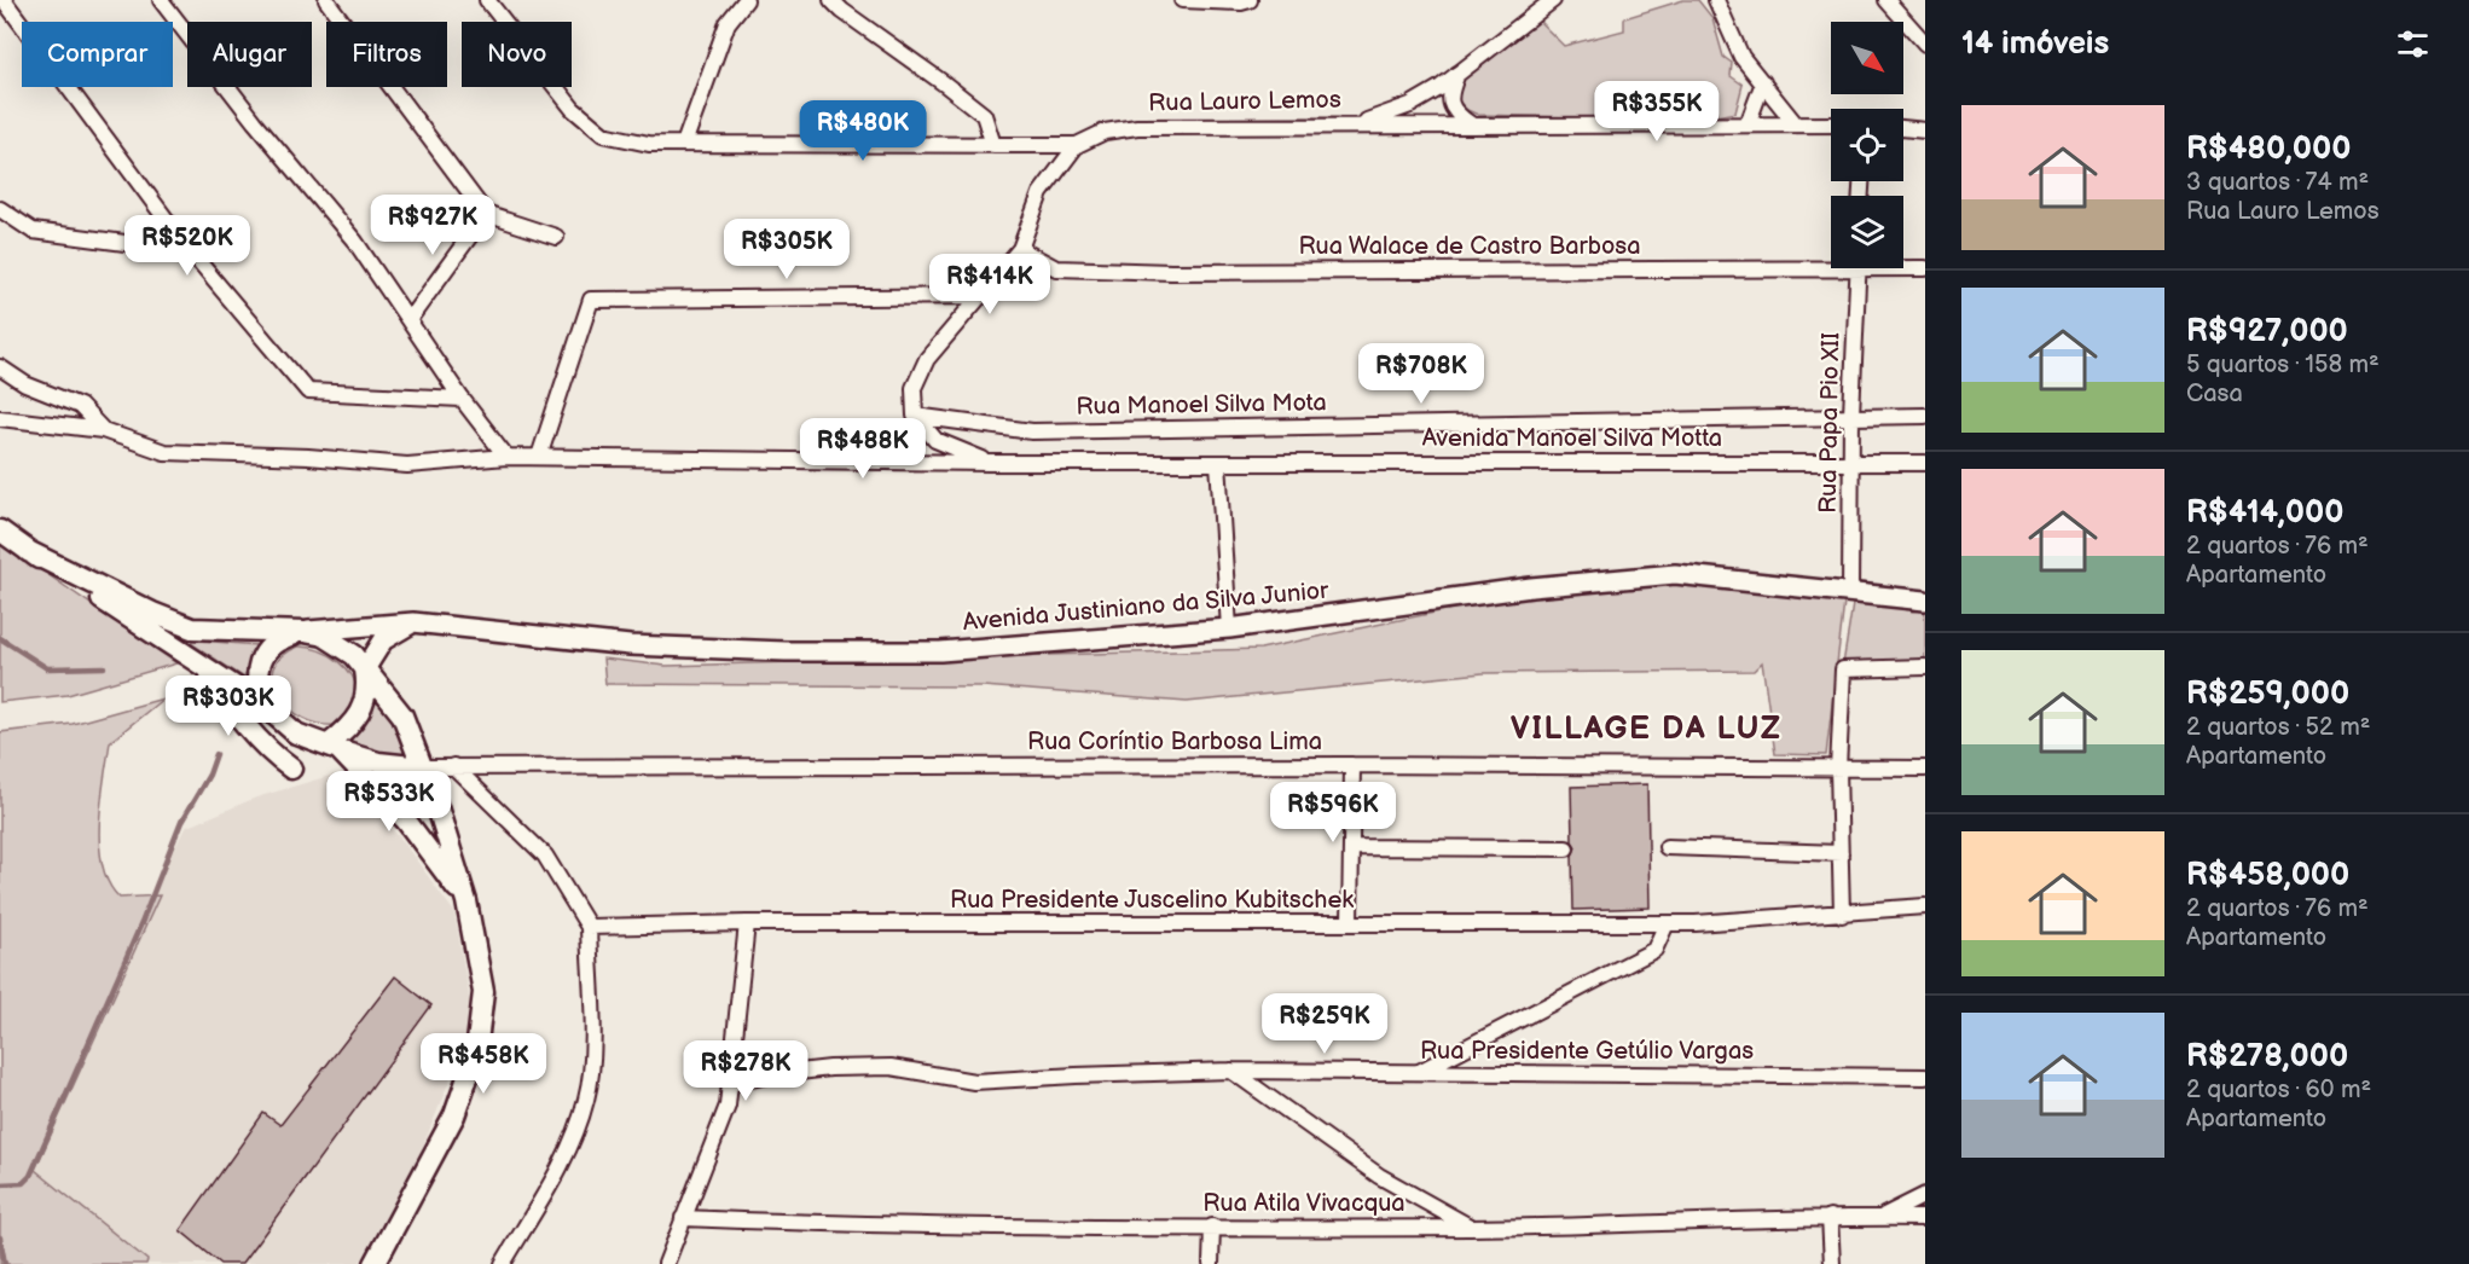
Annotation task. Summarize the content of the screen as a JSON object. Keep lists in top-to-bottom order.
{
  "streets": {
    "street": [
      "Rua Lauro Lemos",
      "Rua Walace de Castro Barbosa",
      "Rua Manoel Silva Mota",
      "Rua Papa Pio XII",
      "Avenida Manoel Silva Motta",
      "Avenida Justiniano da Silva Junior",
      "Rua Coríntio Barbosa Lima",
      "Rua Presidente Juscelino Kubitschek",
      "Rua Presidente Getúlio Vargas",
      "Rua Atila Vivacqua"
    ]
  },
  "crossings": [
    ["Rua Manoel Silva Mota", "Rua Papa Pio XII"],
    ["Rua Papa Pio XII", "Avenida Manoel Silva Motta"],
    ["Rua Papa Pio XII", "Avenida Justiniano da Silva Junior"]
  ],
  "districts": ["VILLAGE DA LUZ"],
  "north": "bottom right",
  "page": {
    "heading": "14 imóveis",
    "chip": [
      "Comprar",
      "Alugar",
      "Filtros",
      "Novo"
    ],
    "price": [
      "R$355K",
      "R$480K",
      "R$927K",
      "R$520K",
      "R$305K",
      "R$414K",
      "R$708K",
      "R$488K",
      "R$303K",
      "R$533K",
      "R$596K",
      "R$259K",
      "R$458K",
      "R$278K"
    ],
    "list": [
      {
        "name": "R$480,000",
        "note": "3 quartos · 74 m² · Rua Lauro Lemos"
      },
      {
        "name": "R$927,000",
        "note": "5 quartos · 158 m² · Casa"
      },
      {
        "name": "R$414,000",
        "note": "2 quartos · 76 m² · Apartamento"
      },
      {
        "name": "R$259,000",
        "note": "2 quartos · 52 m² · Apartamento"
      },
      {
        "name": "R$458,000",
        "note": "2 quartos · 76 m² · Apartamento"
      },
      {
        "name": "R$278,000",
        "note": "2 quartos · 60 m² · Apartamento"
      }
    ]
  }
}
